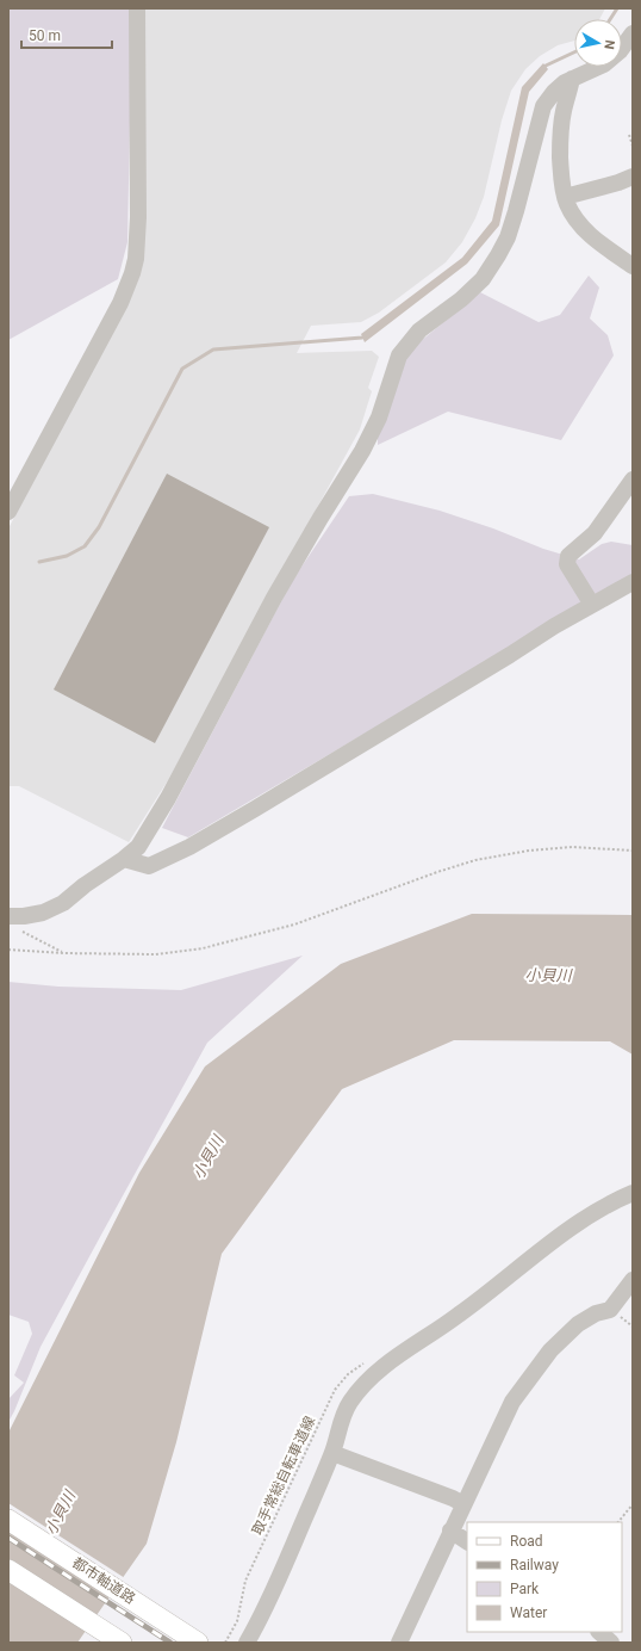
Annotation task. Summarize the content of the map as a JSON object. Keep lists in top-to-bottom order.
{
  "streets": {
    "main road": ["都市軸道路"],
    "path": ["取手常総自転車道線"]
  },
  "water": ["小貝川"],
  "legend": [
    "Road",
    "Railway",
    "Park",
    "Water"
  ],
  "scale_bar": "50 m",
  "north": "right"
}
